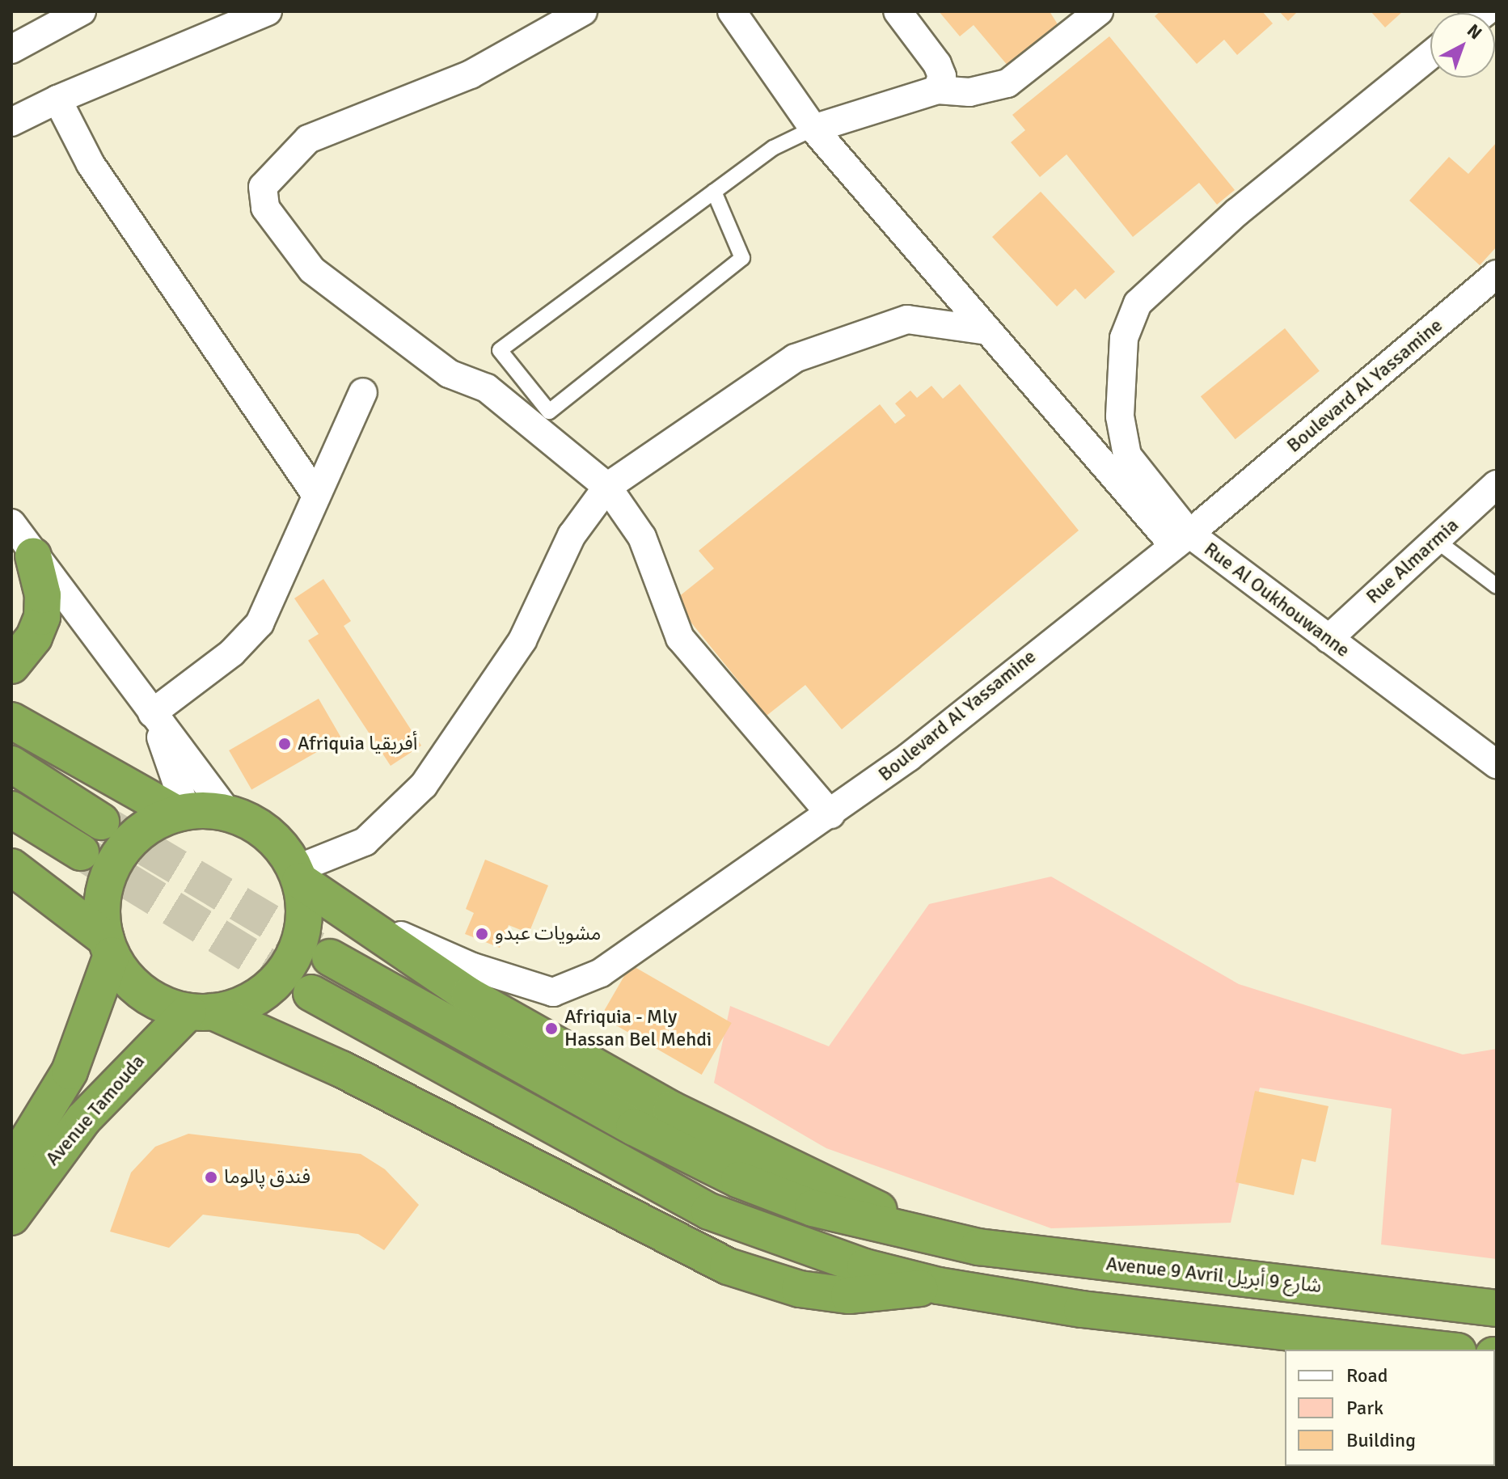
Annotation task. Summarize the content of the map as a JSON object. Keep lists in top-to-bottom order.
{
  "streets": {
    "highway": ["Avenue Tamouda", "Avenue 9 Avril شارع 9 أبريل"],
    "street": ["Boulevard Al Yassamine", "Rue Almarmia", "Rue Al Oukhouwanne"]
  },
  "crossings": [
    ["Boulevard Al Yassamine", "Rue Al Oukhouwanne"],
    ["Rue Almarmia", "Rue Al Oukhouwanne"]
  ],
  "places": [
    "Afriquia أفريقيا",
    "مشويات عبدو",
    "Afriquia - Mly Hassan Bel Mehdi",
    "فندق پالوما"
  ],
  "legend": ["Road", "Park", "Building"],
  "north": "top right"
}
